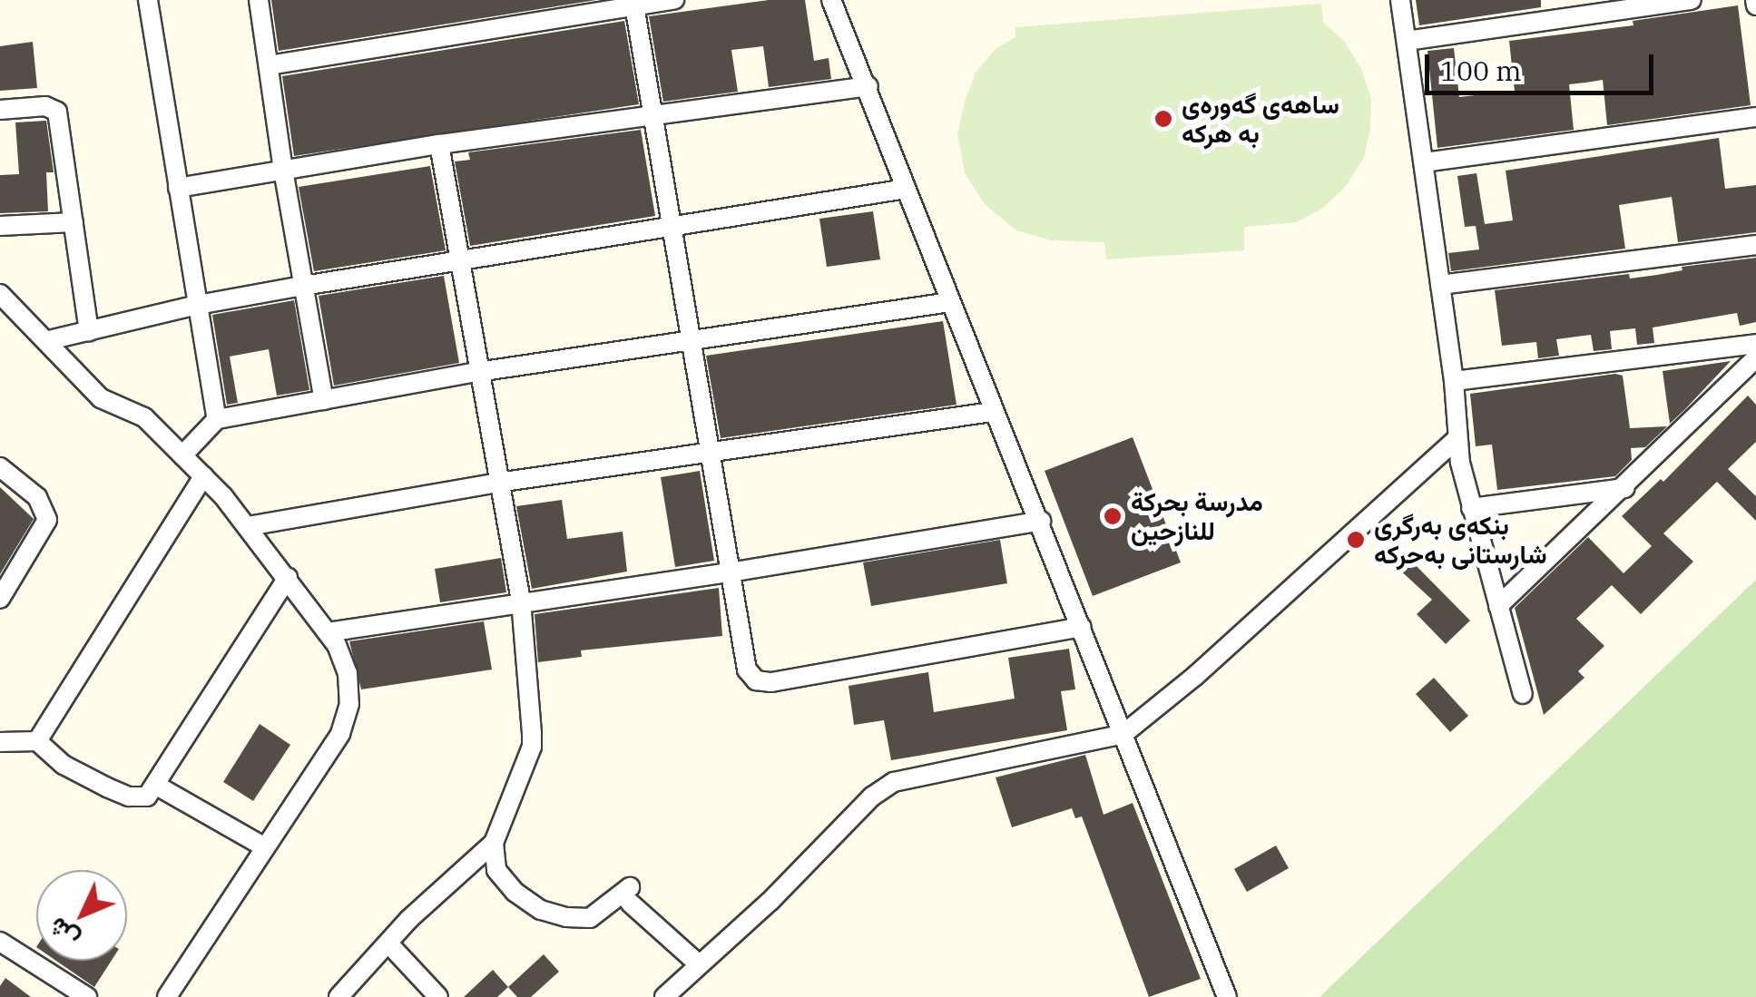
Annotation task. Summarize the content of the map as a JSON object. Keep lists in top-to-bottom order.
{
  "places": ["ساهه‌ی گه‌وره‌ی به هركه‌", "مدرسة بحركة للنازحين", "بنکەی بەرگری شارستانی بەحرکە"],
  "scale_bar": "100 m",
  "north": "bottom left"
}
